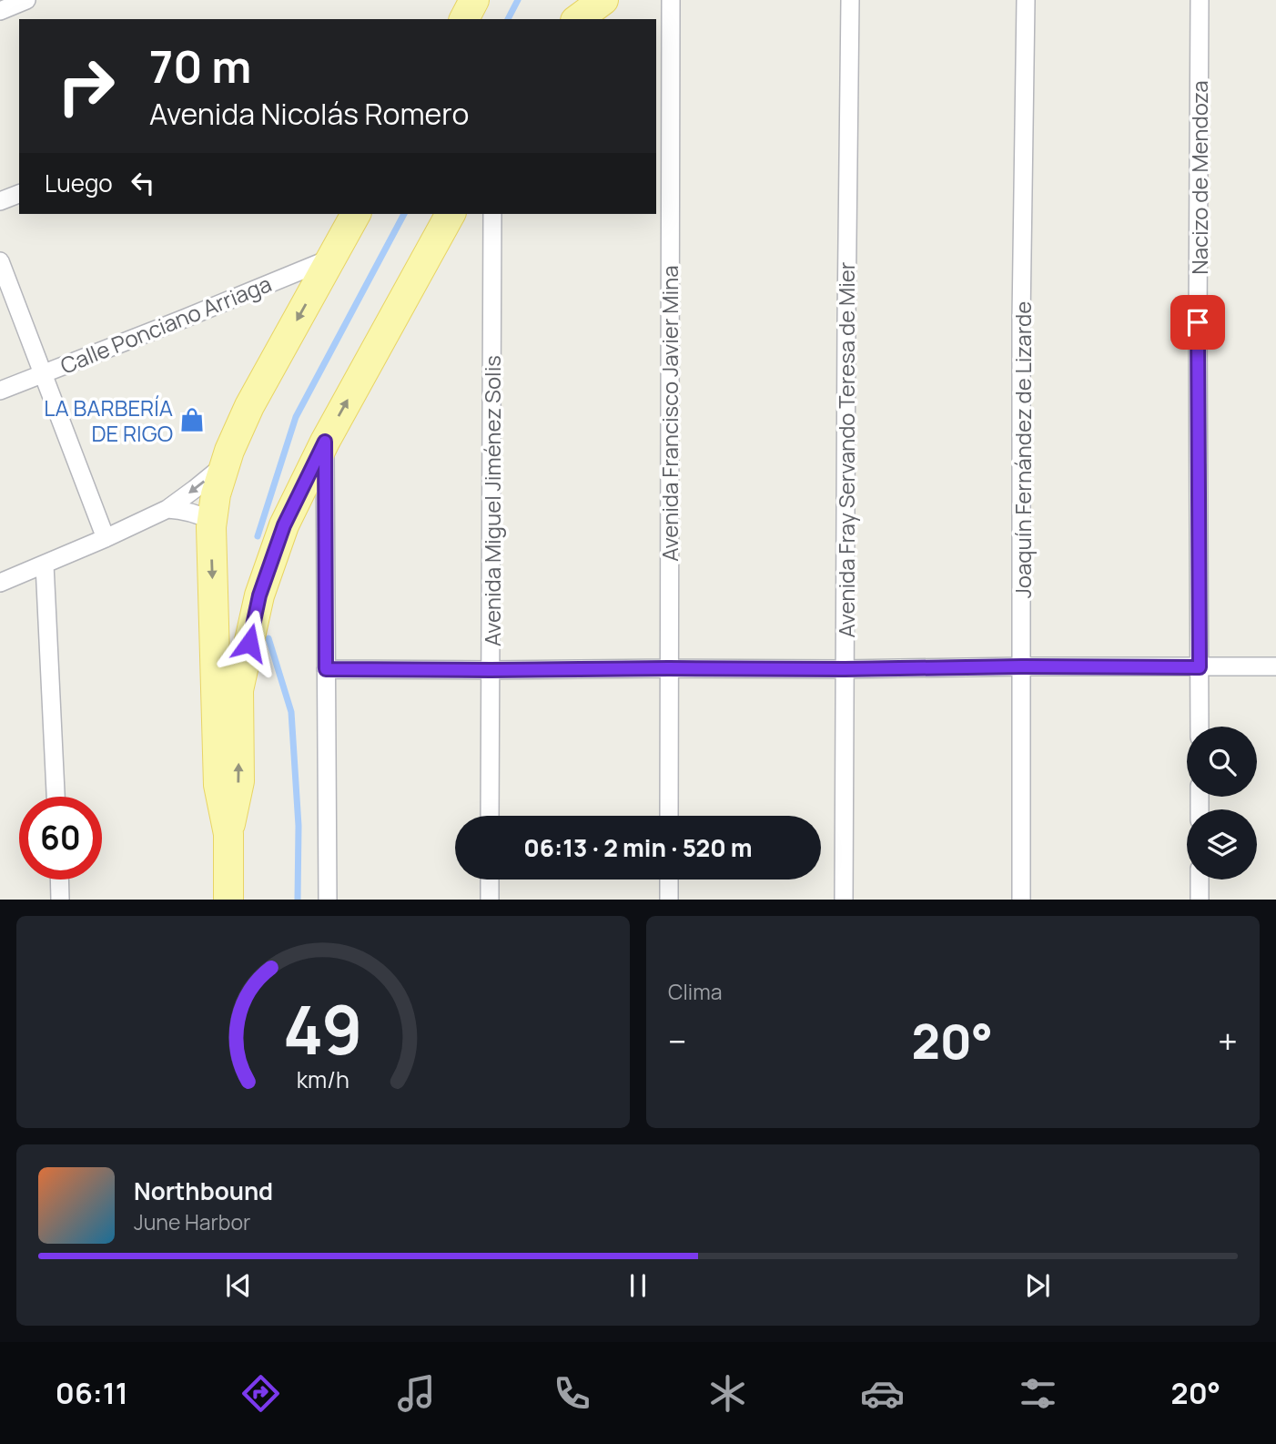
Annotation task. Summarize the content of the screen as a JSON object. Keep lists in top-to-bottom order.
{
  "streets": {
    "street": [
      "Nacizo de Mendoza",
      "Calle Ponciano Arriaga",
      "Avenida Francisco Javier Mina",
      "Avenida Fray Servando Teresa de Mier",
      "Joaquín Fernández de Lizarde",
      "Avenida Miguel Jiménez Solis"
    ]
  },
  "places": {
    "shop": ["LA BARBERÍA DE RIGO"]
  },
  "page": {
    "turn": ["70 m", "Avenida Nicolás Romero"],
    "then": "Luego",
    "limit": "60",
    "trip": "06:13 · 2 min · 520 m",
    "tile": "Clima",
    "heat": ["−", "20°", "+"],
    "song": ["Northbound", "June Harbor"],
    "tabs": ["06:11", "20°"],
    "gauge": ["49", "km/h"]
  }
}
